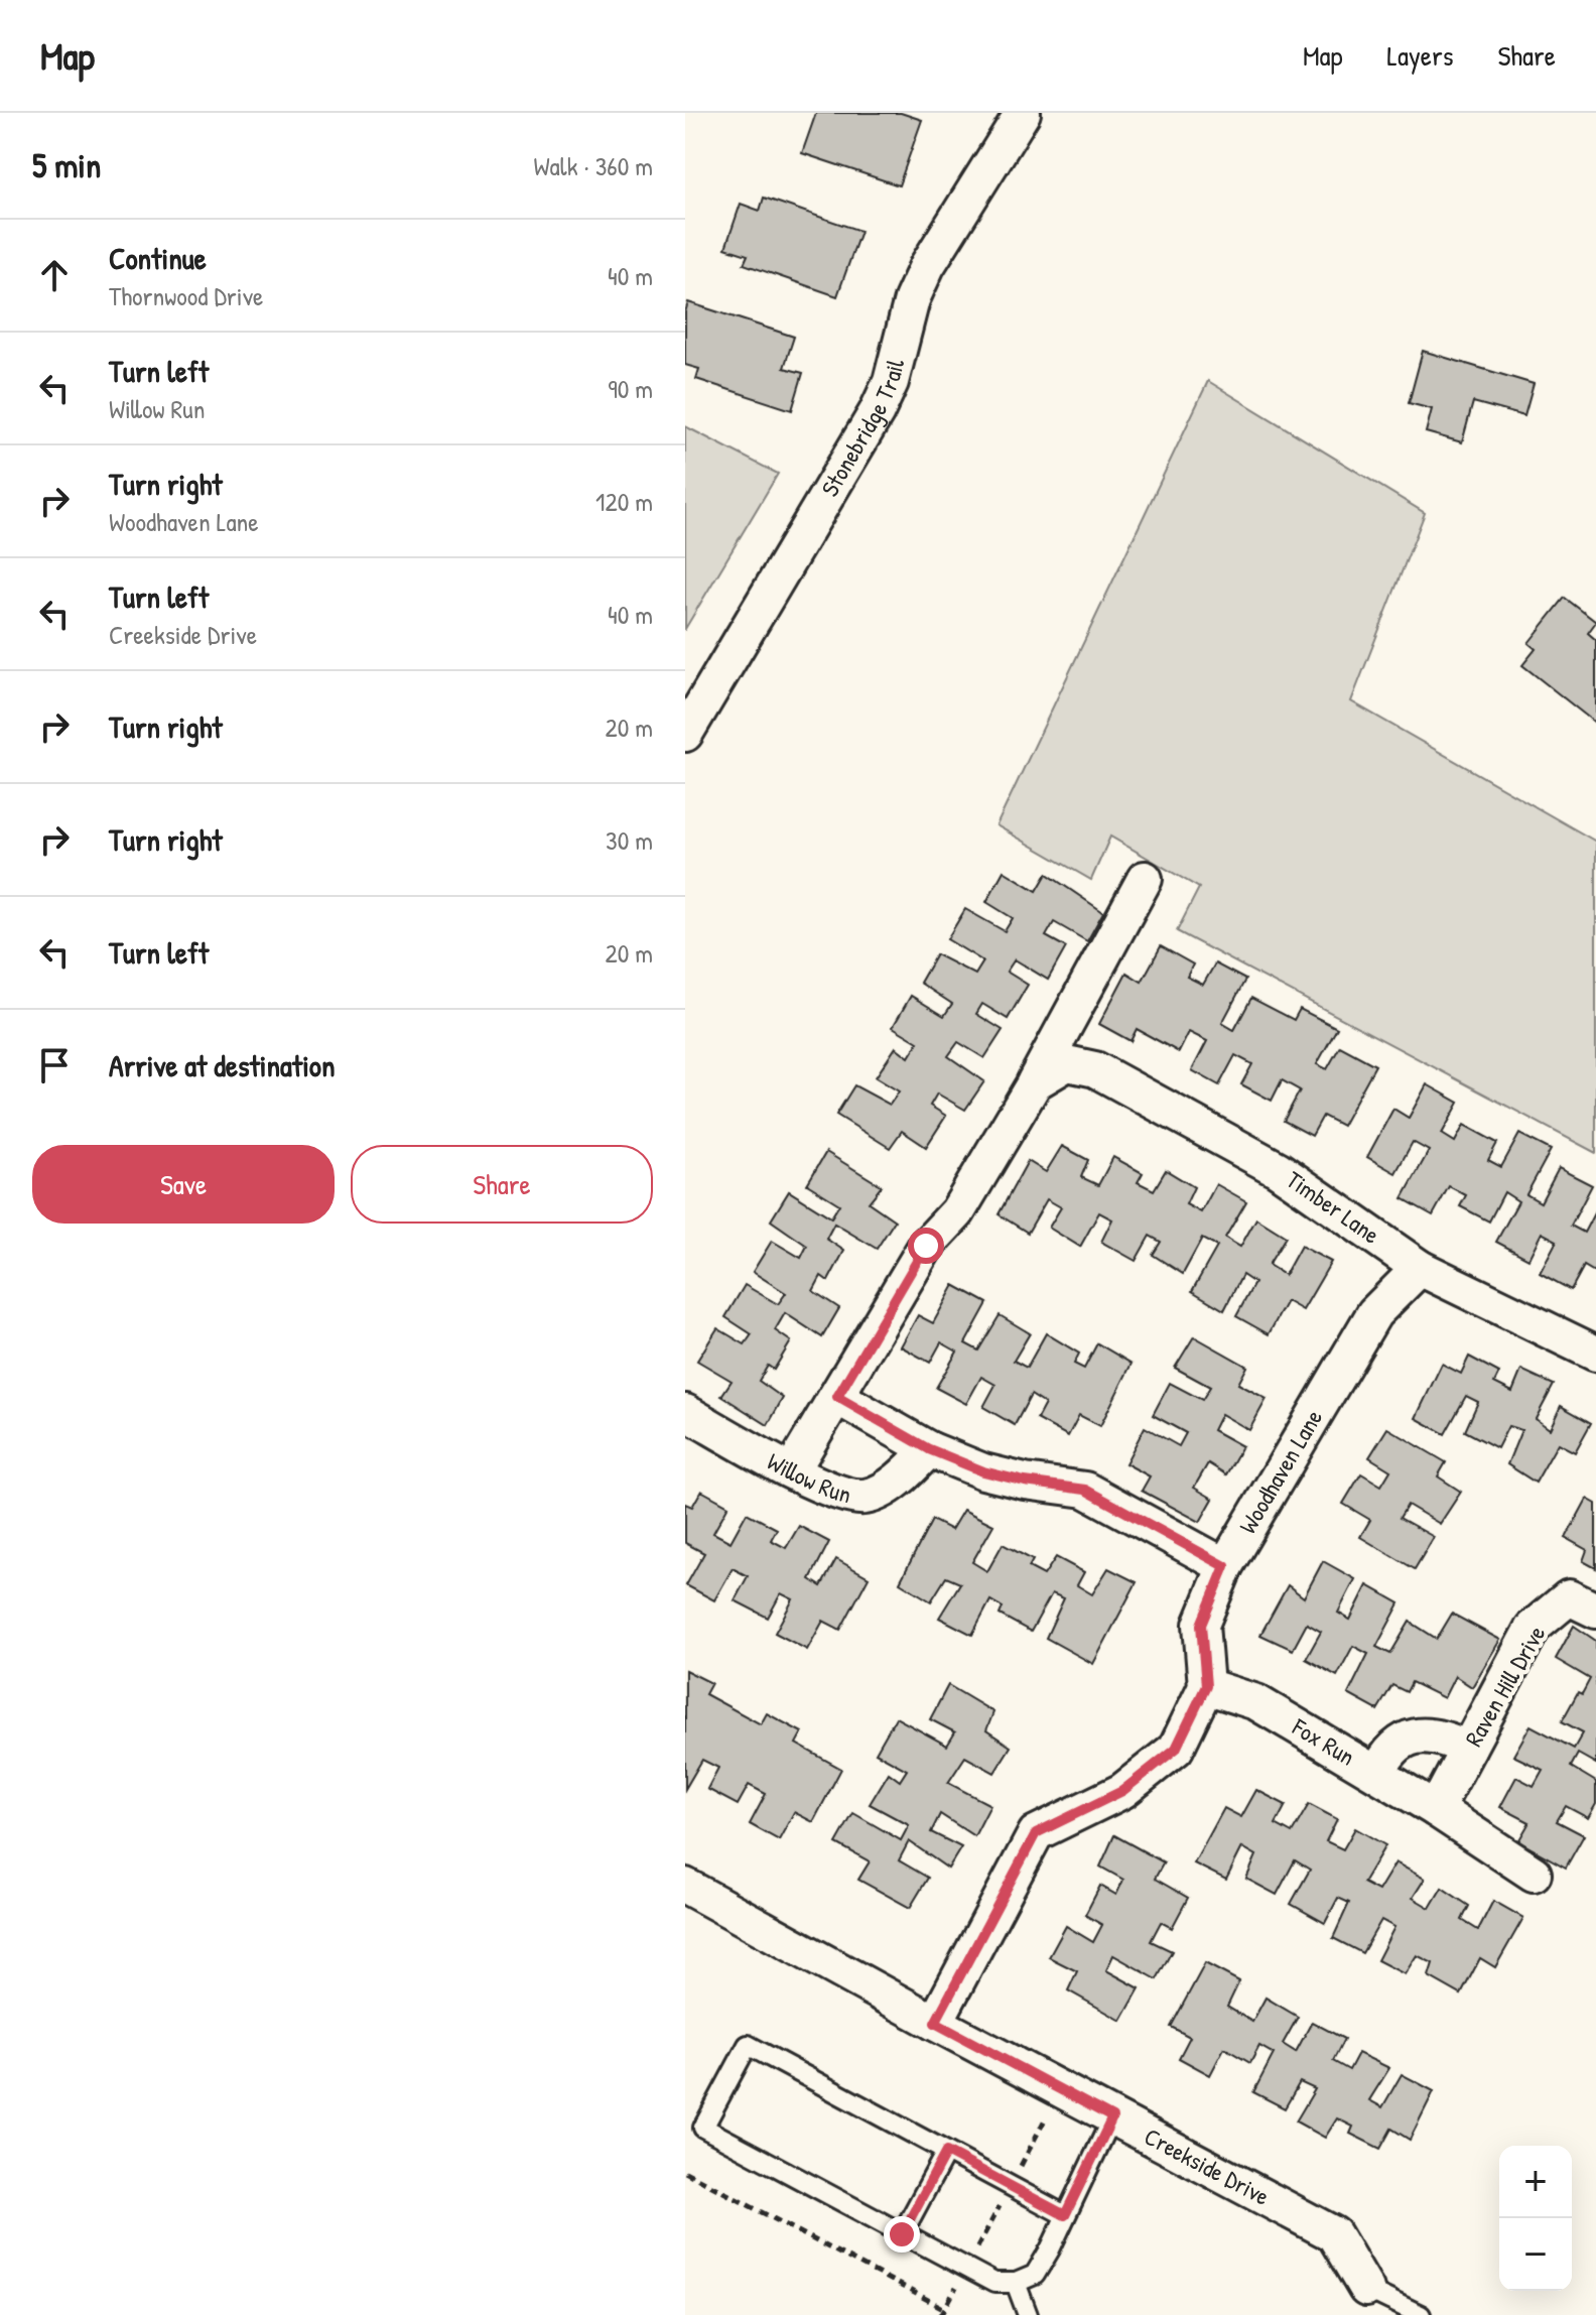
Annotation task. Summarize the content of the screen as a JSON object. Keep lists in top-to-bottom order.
{
  "streets": {
    "street": [
      "Stonebridge Trail",
      "Timber Lane",
      "Woodhaven Lane",
      "Willow Run",
      "Raven Hill Drive",
      "Fox Run",
      "Creekside Drive"
    ]
  },
  "crossings": [
    ["Timber Lane", "Woodhaven Lane"],
    ["Woodhaven Lane", "Fox Run"],
    ["Raven Hill Drive", "Fox Run"]
  ],
  "page": {
    "header": "Map",
    "nav": ["Map", "Layers", "Share"],
    "heading": ["5 min", "Walk · 360 m"],
    "list": [
      ["Continue", "Thornwood Drive", "40 m"],
      ["Turn left", "Willow Run", "90 m"],
      ["Turn right", "Woodhaven Lane", "120 m"],
      ["Turn left", "Creekside Drive", "40 m"],
      ["Turn right", "20 m"],
      ["Turn right", "30 m"],
      ["Turn left", "20 m"],
      "Arrive at destination"
    ],
    "buttons": ["Save", "Share"],
    "map_buttons": ["+", "−"]
  }
}
